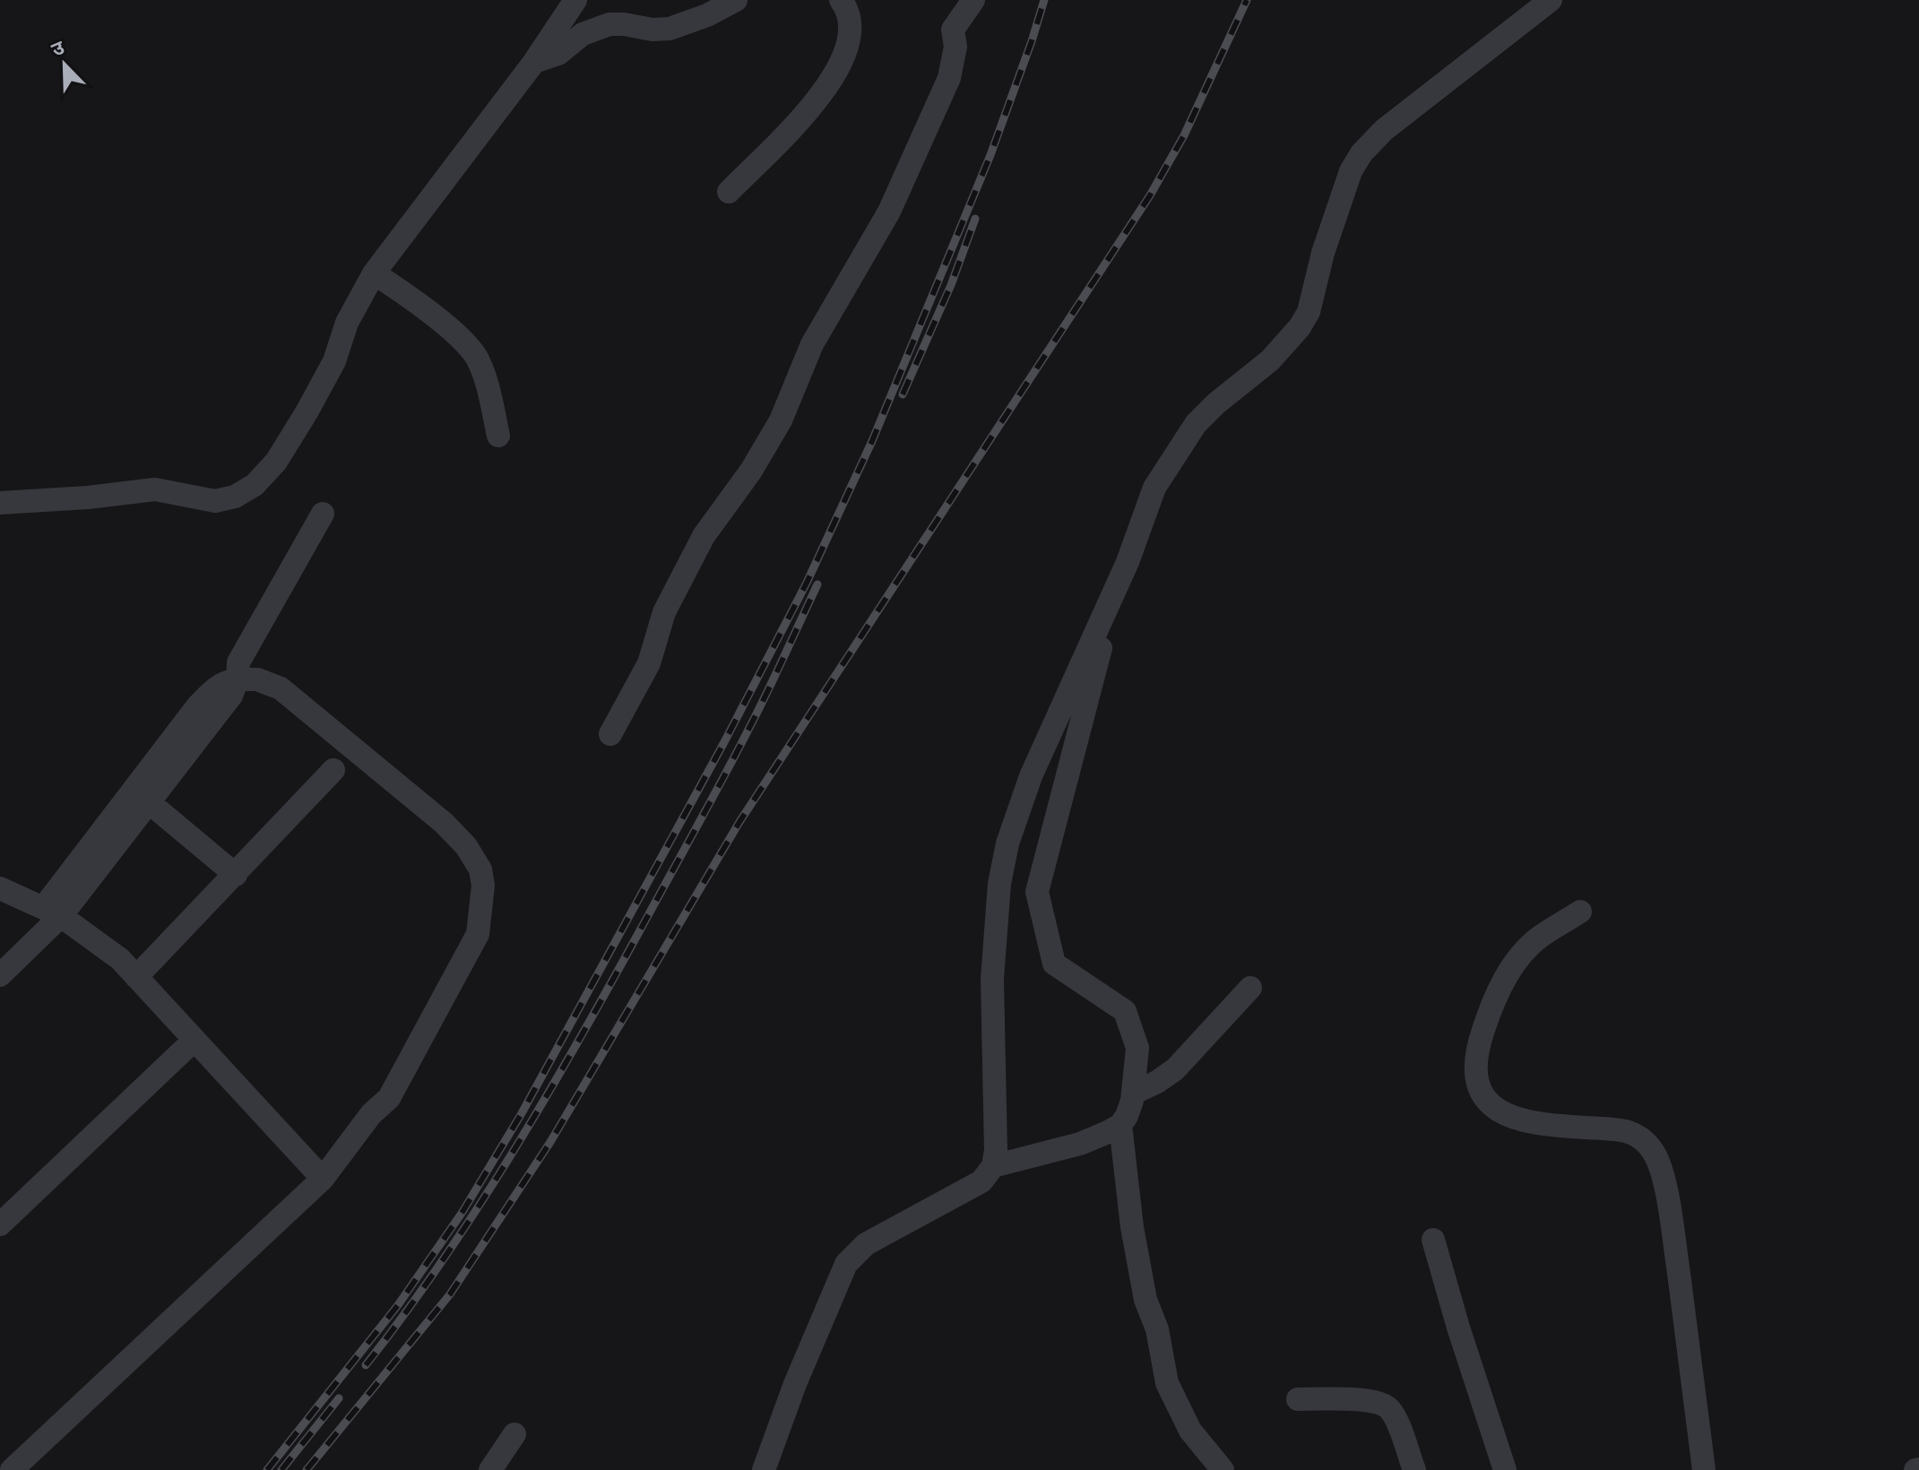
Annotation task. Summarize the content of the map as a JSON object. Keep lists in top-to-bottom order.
{
  "north": "top left"
}
